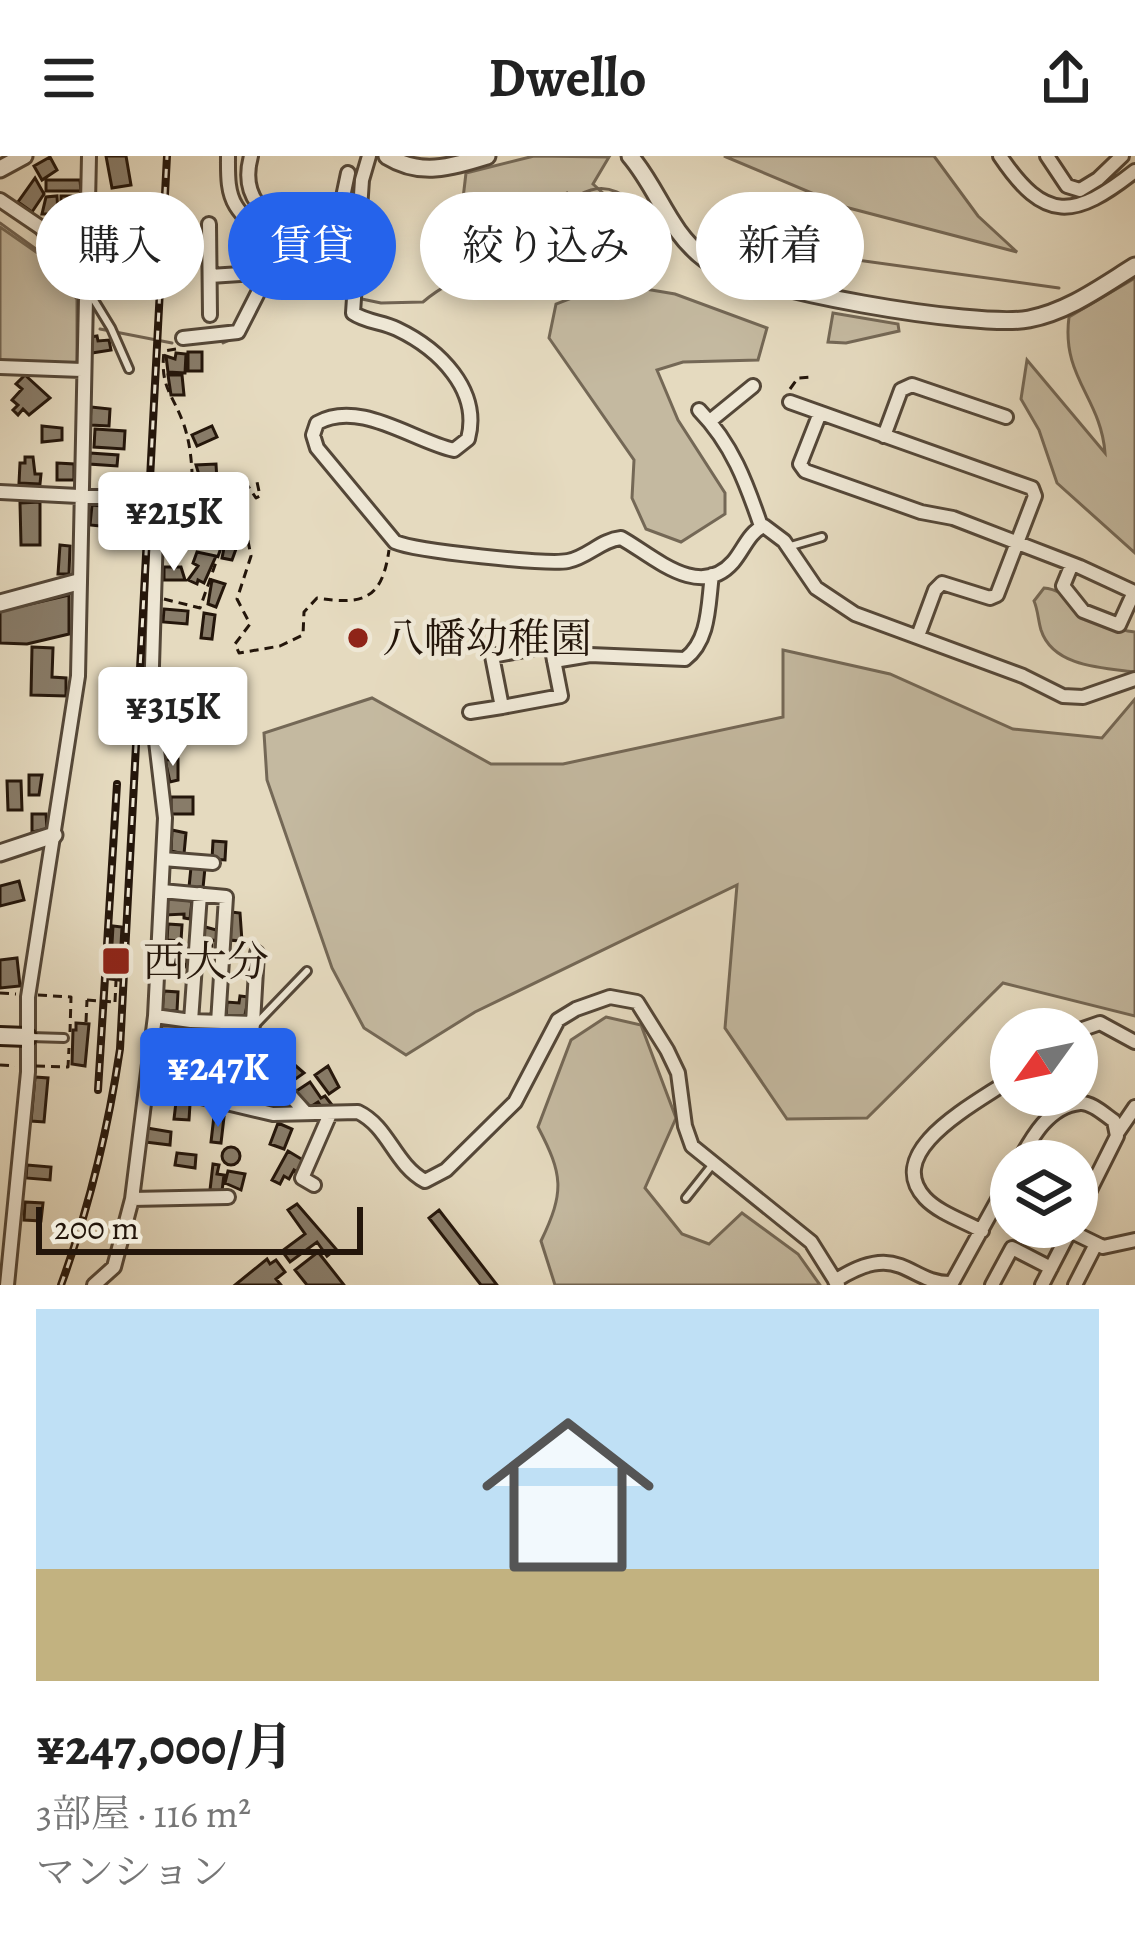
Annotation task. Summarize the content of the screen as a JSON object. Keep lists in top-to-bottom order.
{
  "places": {
    "other": ["八幡幼稚園"],
    "transit": ["西大分"]
  },
  "scale_bar": "200 m",
  "north": "bottom left",
  "page": {
    "header": "Dwello",
    "chip": [
      "購入",
      "賃貸",
      "絞り込み",
      "新着"
    ],
    "price": ["¥215K", "¥315K", "¥247K"],
    "scale": "200 m",
    "list": [
      {
        "name": "¥247,000/月",
        "note": "3部屋 · 116 m² · マンション"
      }
    ]
  }
}
